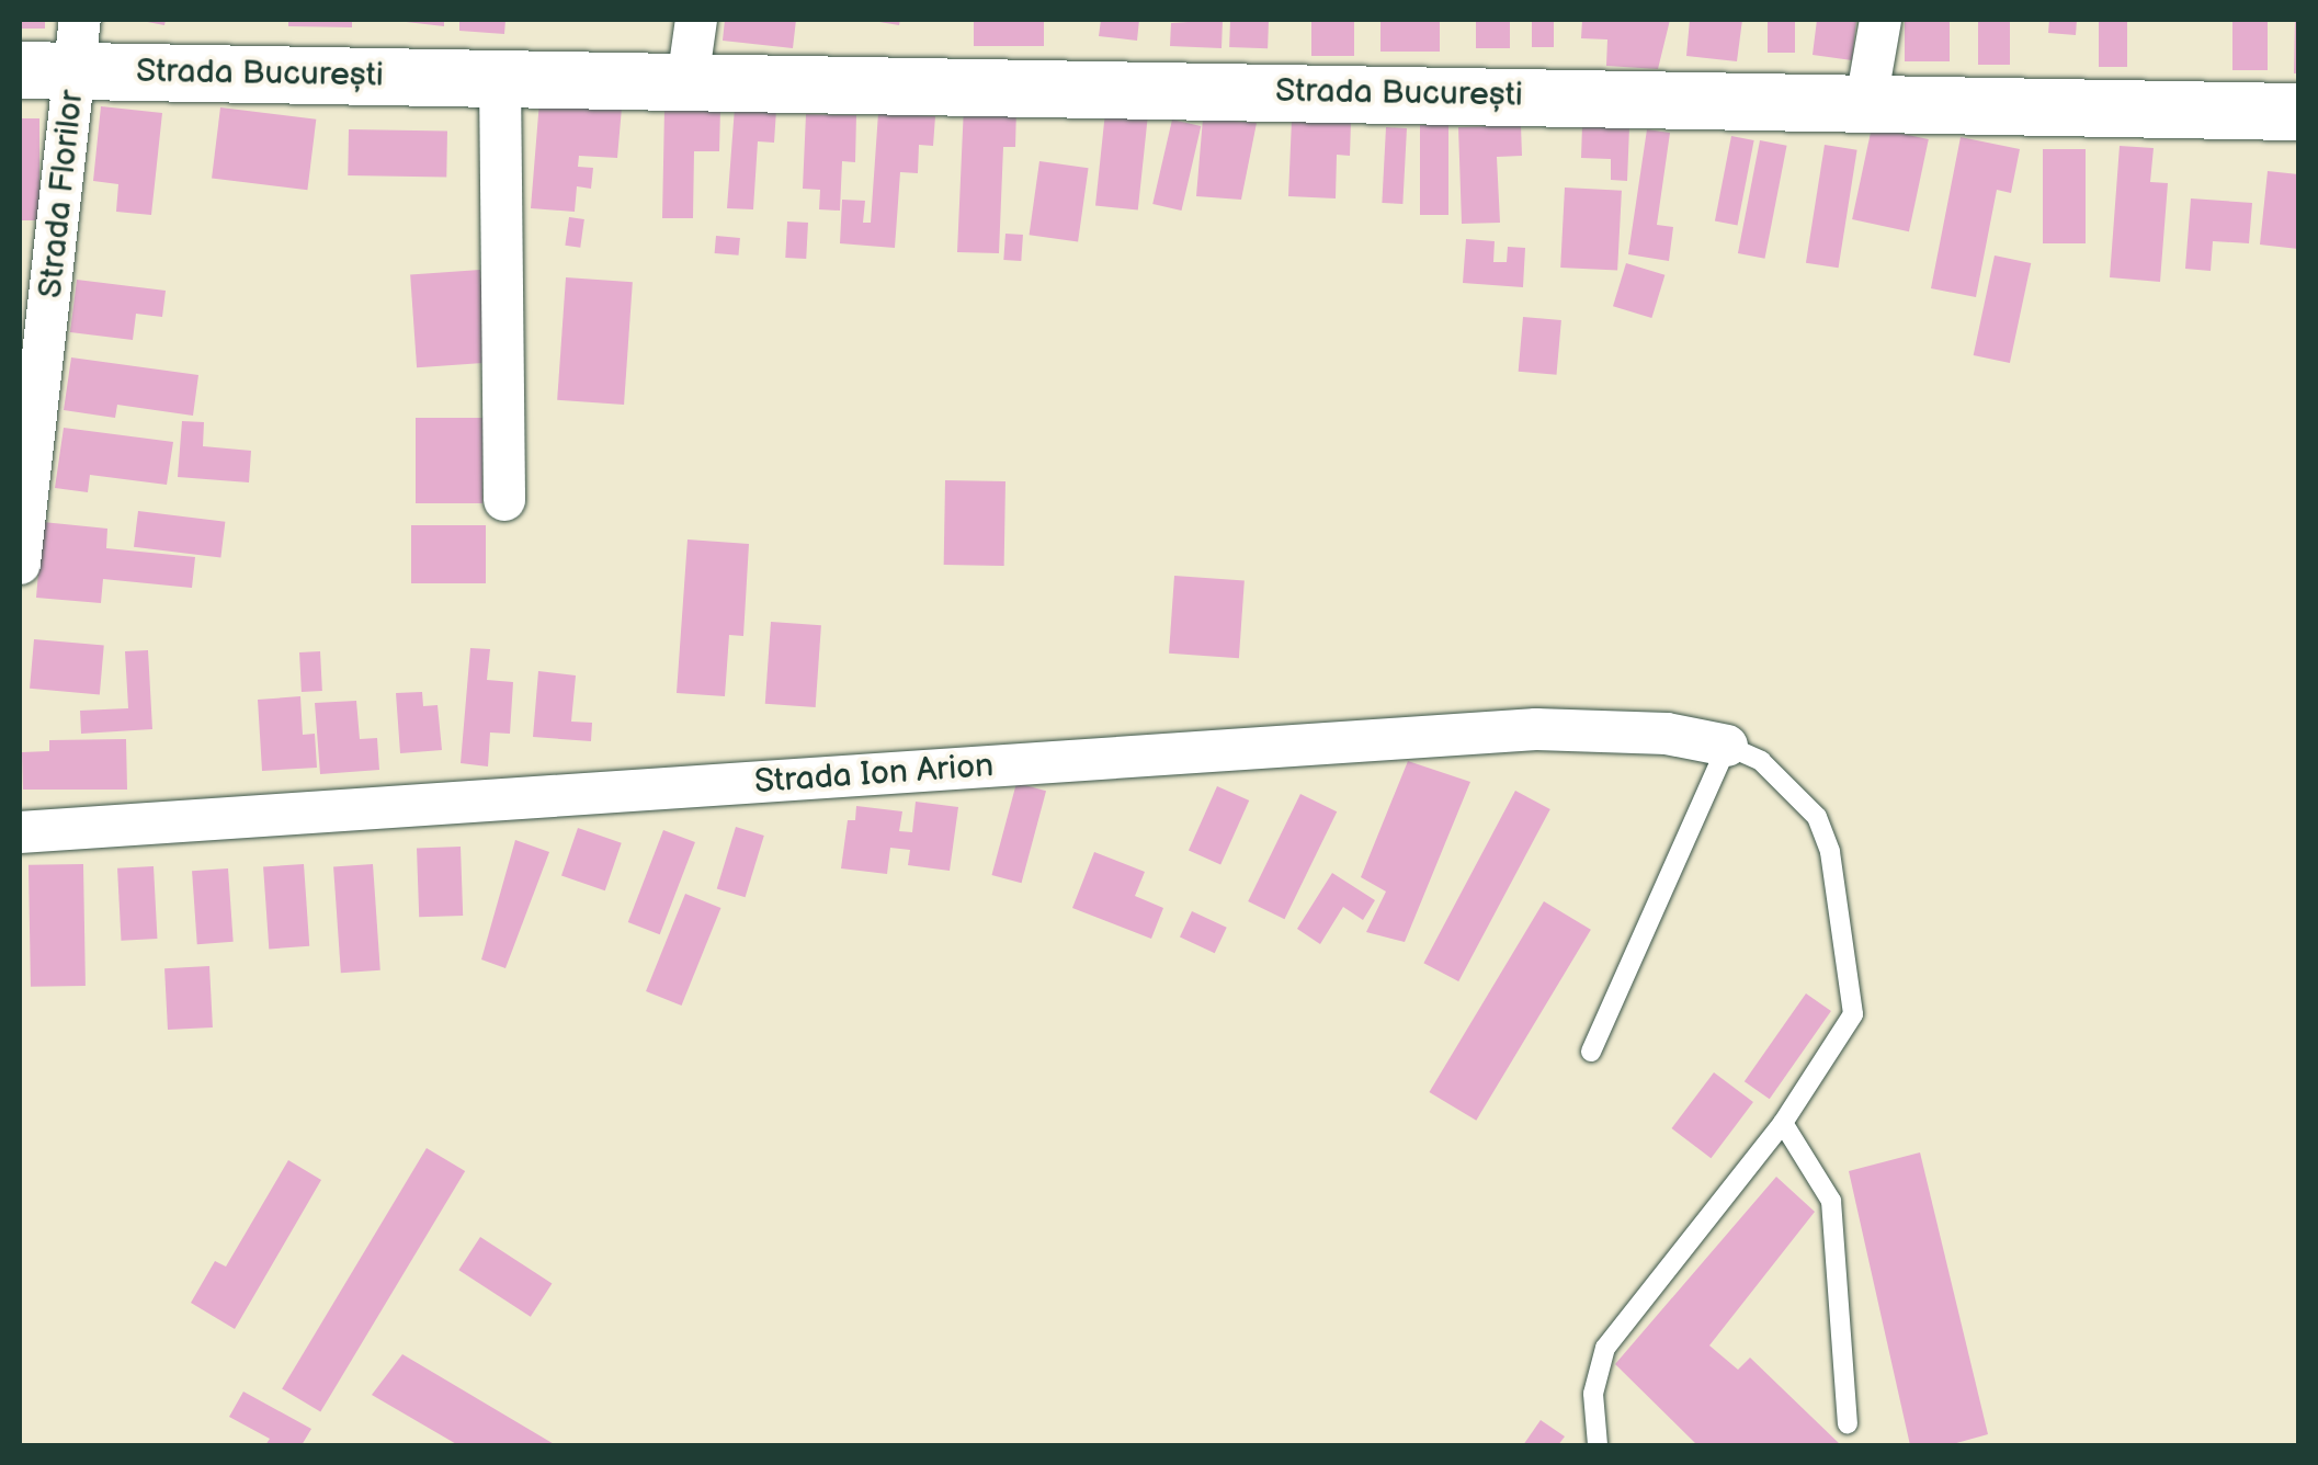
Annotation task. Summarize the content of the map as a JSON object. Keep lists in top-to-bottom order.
{
  "streets": {
    "main road": ["Strada București"],
    "street": ["Strada Florilor", "Strada Ion Arion"]
  },
  "crossings": [
    ["Strada București", "Strada Florilor"]
  ]
}
